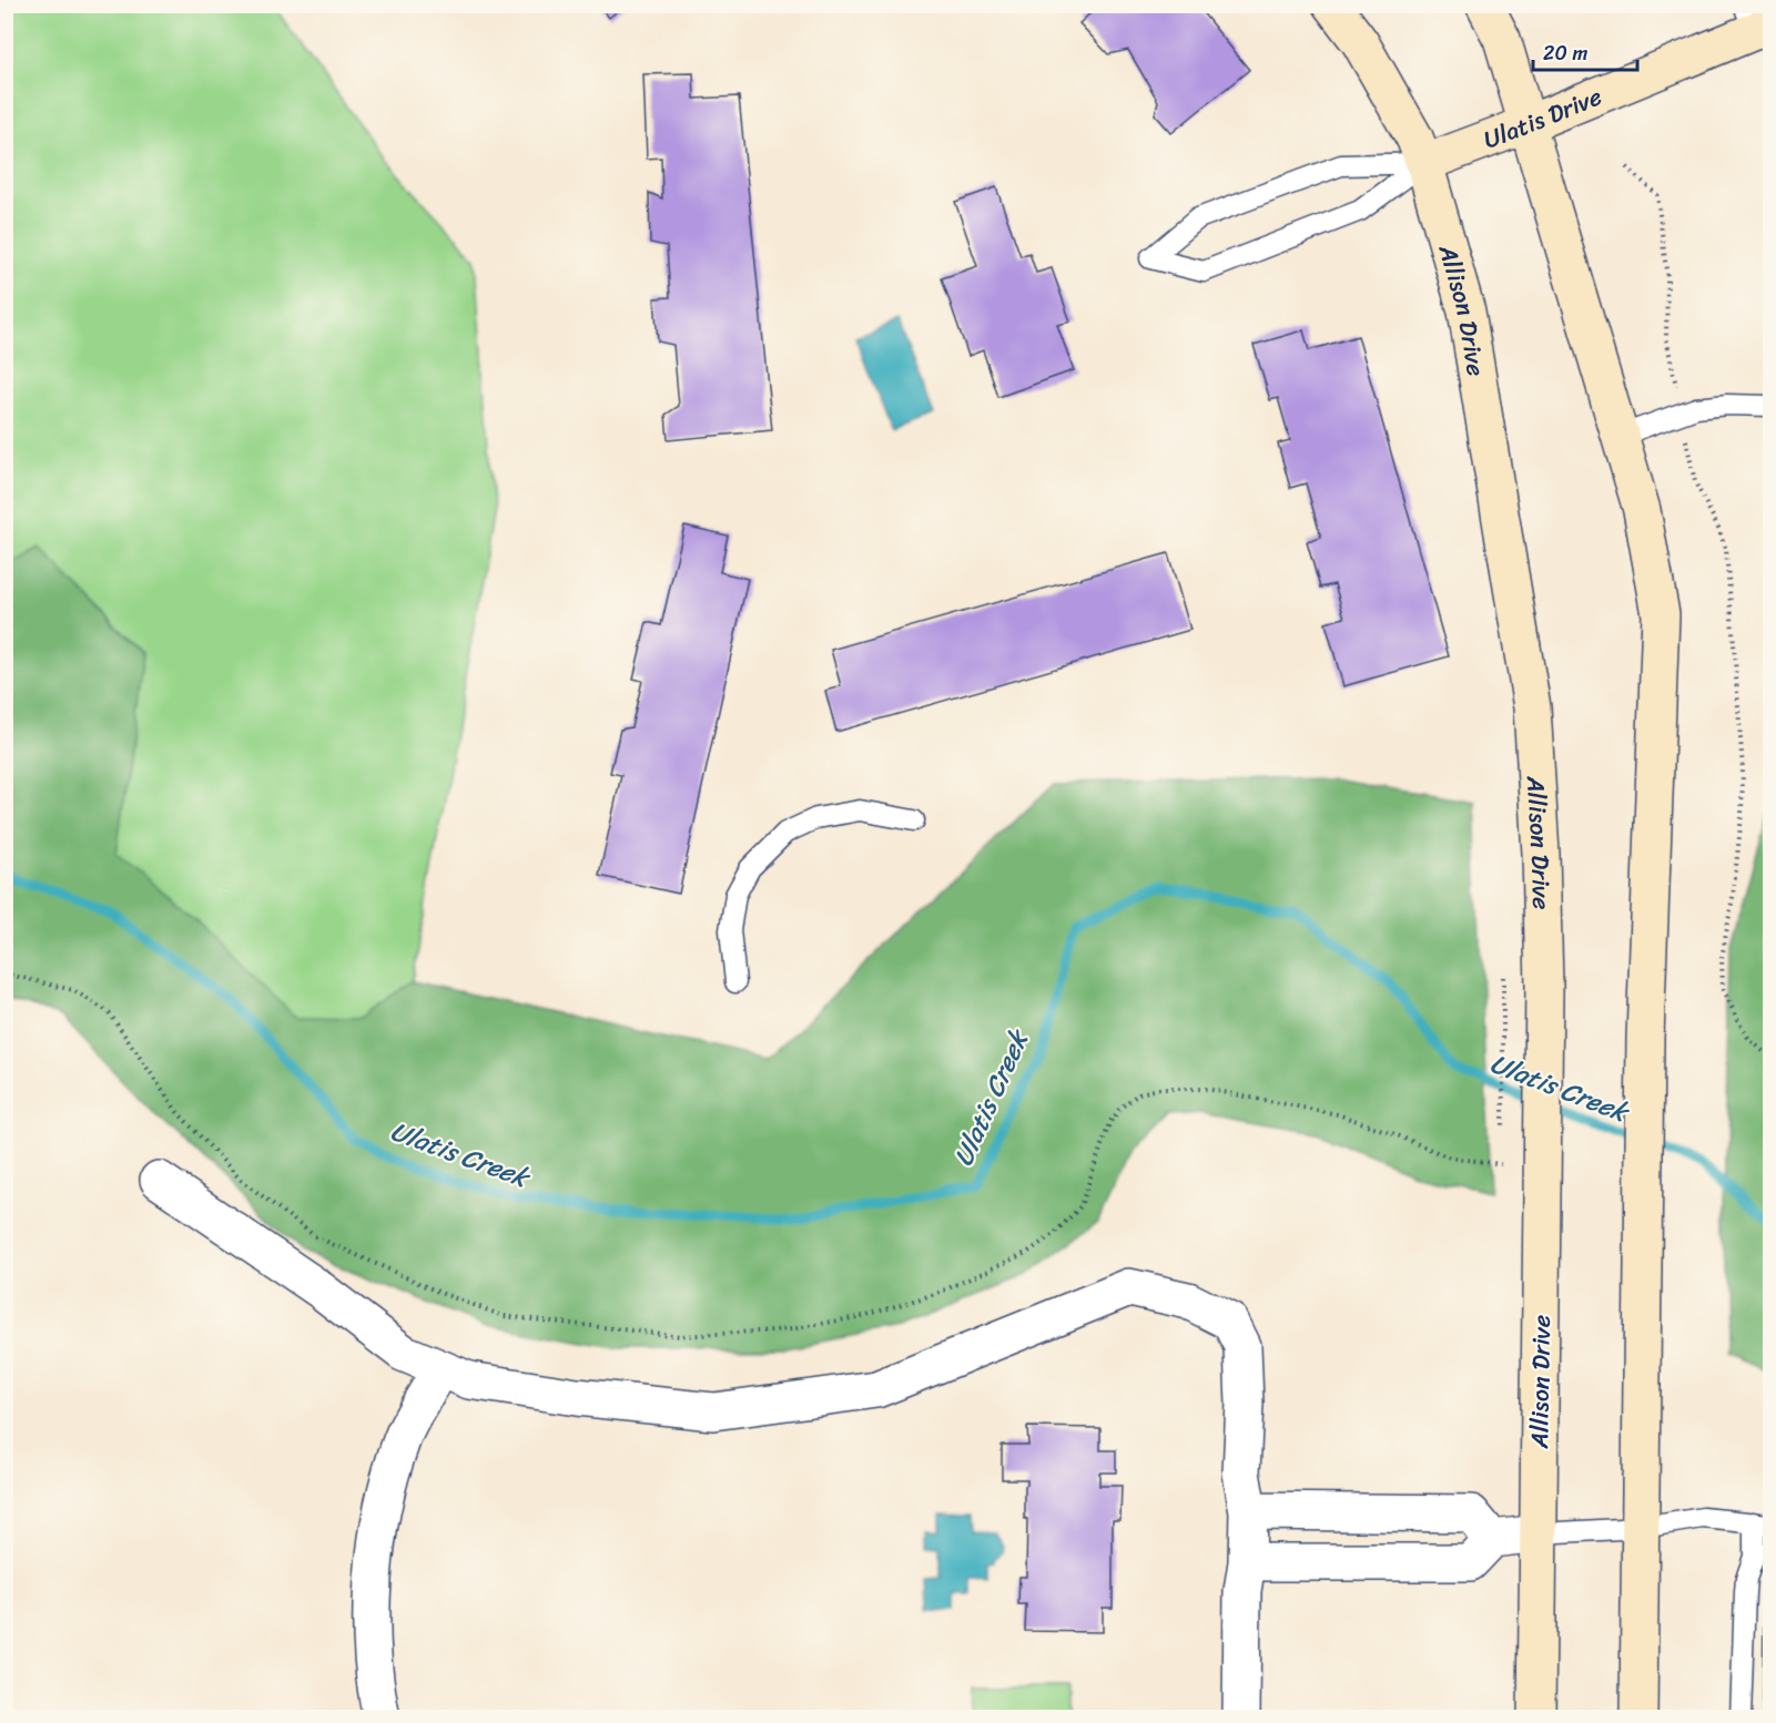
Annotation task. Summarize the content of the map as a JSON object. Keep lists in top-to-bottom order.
{
  "streets": {
    "main road": ["Ulatis Drive", "Allison Drive"]
  },
  "crossings": [
    ["Ulatis Drive", "Allison Drive"]
  ],
  "water": ["Ulatis Creek"],
  "scale_bar": "20 m"
}
